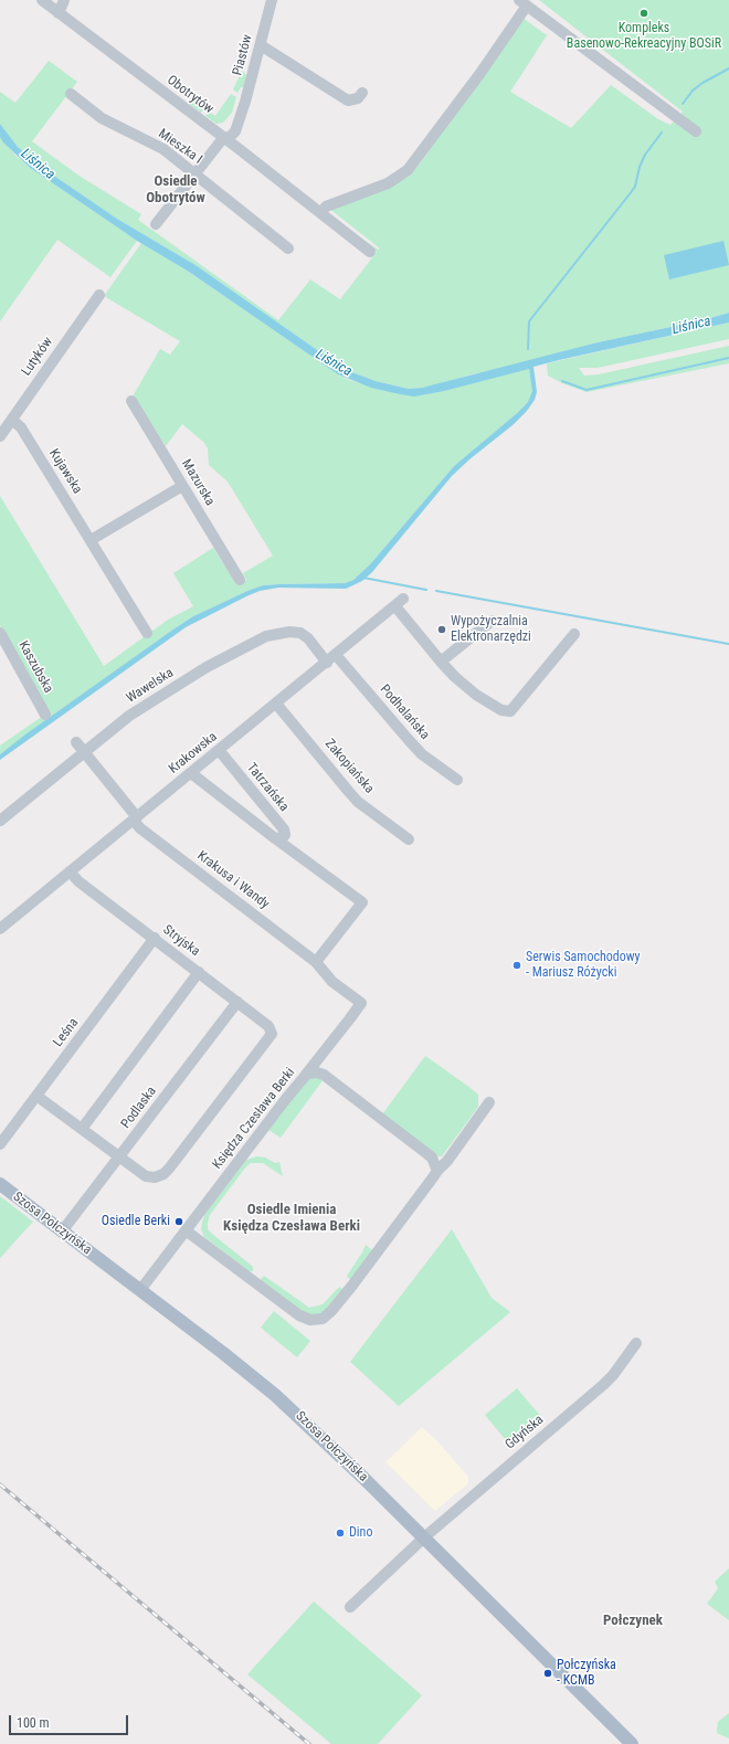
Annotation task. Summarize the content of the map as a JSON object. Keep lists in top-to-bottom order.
{
  "streets": {
    "main road": ["Szosa Połczyńska"],
    "street": [
      "Piastów",
      "Obotrytów",
      "Mieszka I",
      "Lutyków",
      "Kujawska",
      "Mazurska",
      "Kaszubska",
      "Wawelska",
      "Podhalańska",
      "Krakowska",
      "Zakopiańska",
      "Tatrzańska",
      "Krakusa i Wandy",
      "Stryjska",
      "Leśna",
      "Podlaska",
      "Księdza Czesława Berki",
      "Gdyńska"
    ]
  },
  "crossings": [
    ["Piastów", "Obotrytów"],
    ["Piastów", "Mieszka I"],
    ["Lutyków", "Kujawska"],
    ["Wawelska", "Krakowska"],
    ["Wawelska", "Krakusa i Wandy"],
    ["Podhalańska", "Krakowska"],
    ["Krakowska", "Zakopiańska"],
    ["Krakowska", "Tatrzańska"],
    ["Krakowska", "Krakusa i Wandy"],
    ["Krakowska", "Stryjska"],
    ["Krakusa i Wandy", "Księdza Czesława Berki"],
    ["Stryjska", "Leśna"],
    ["Stryjska", "Podlaska"],
    ["Podlaska", "Szosa Połczyńska"],
    ["Księdza Czesława Berki", "Szosa Połczyńska"],
    ["Szosa Połczyńska", "Gdyńska"]
  ],
  "districts": ["Osiedle Obotrytów", "Osiedle Imienia Księdza Czesława Berki", "Połczynek"],
  "water": ["Liśnica"],
  "places": [
    "Kompleks Basenowo-Rekreacyjny BOSiR",
    "Wypożyczalnia Elektronarzędzi",
    "Serwis Samochodowy - Mariusz Różycki",
    "Osiedle Berki",
    "Dino",
    "Połczyńska - KCMB"
  ],
  "scale_bar": "100 m"
}
